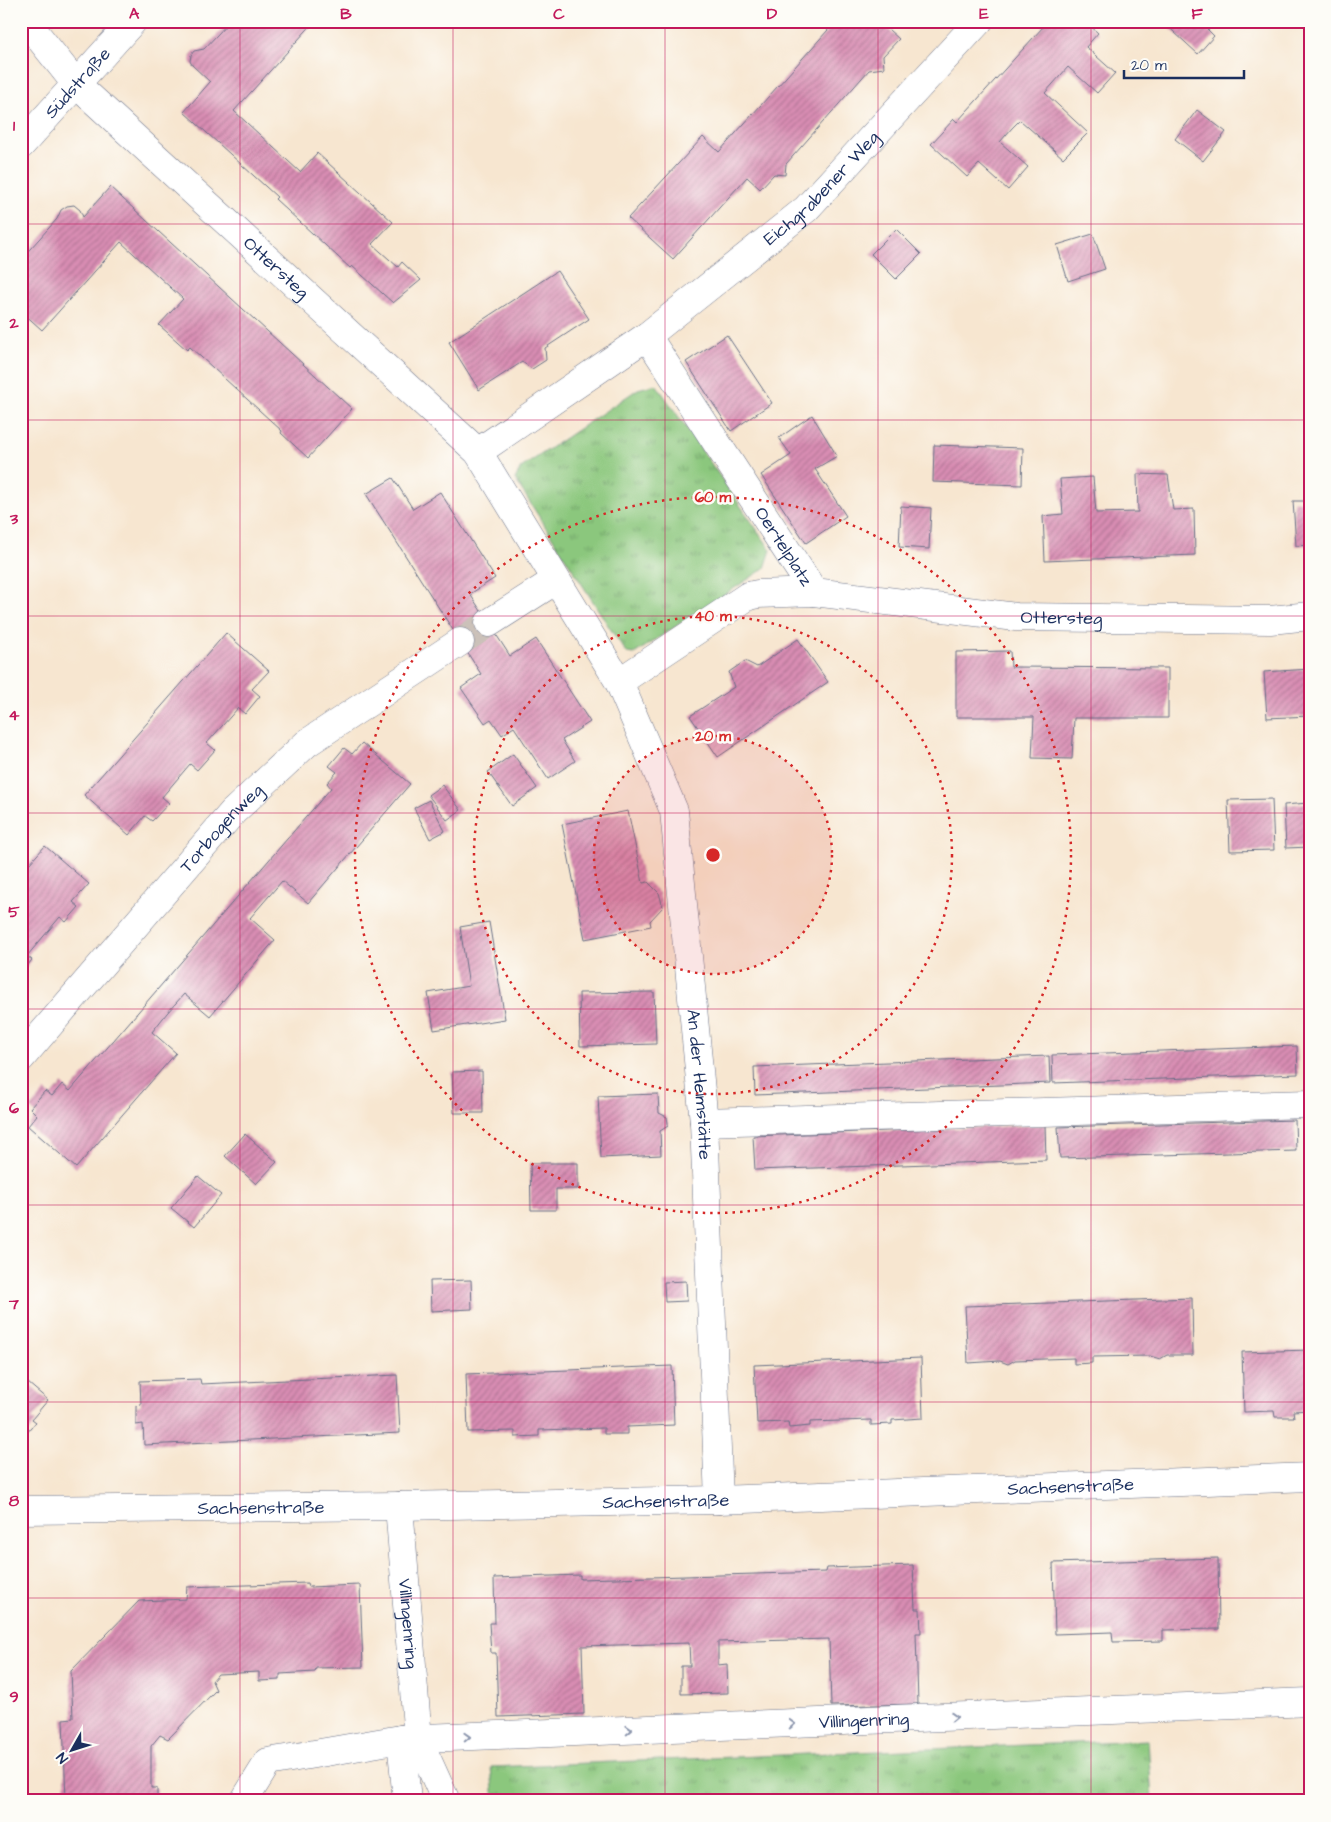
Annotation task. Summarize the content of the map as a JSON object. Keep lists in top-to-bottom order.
{
  "streets": {
    "street": [
      "Südstraße",
      "Eichgrabener Weg",
      "Ottersteg",
      "Oertelplatz",
      "Torbogenweg",
      "An der Heimstätte",
      "Sachsenstraße",
      "Villingenring"
    ]
  },
  "crossings": [
    ["Südstraße", "Ottersteg"],
    ["Eichgrabener Weg", "Oertelplatz"],
    ["Ottersteg", "Oertelplatz"],
    ["Oertelplatz", "An der Heimstätte"],
    ["An der Heimstätte", "Sachsenstraße"],
    ["Sachsenstraße", "Villingenring"]
  ],
  "one_way": ["Villingenring"],
  "scale_bar": "20 m",
  "north": "bottom left",
  "grid": {
    "columns": [
      "A",
      "B",
      "C",
      "D",
      "E",
      "F"
    ],
    "rows": [
      "1",
      "2",
      "3",
      "4",
      "5",
      "6",
      "7",
      "8",
      "9"
    ]
  },
  "rings": ["60 m", "40 m", "20 m"]
}
